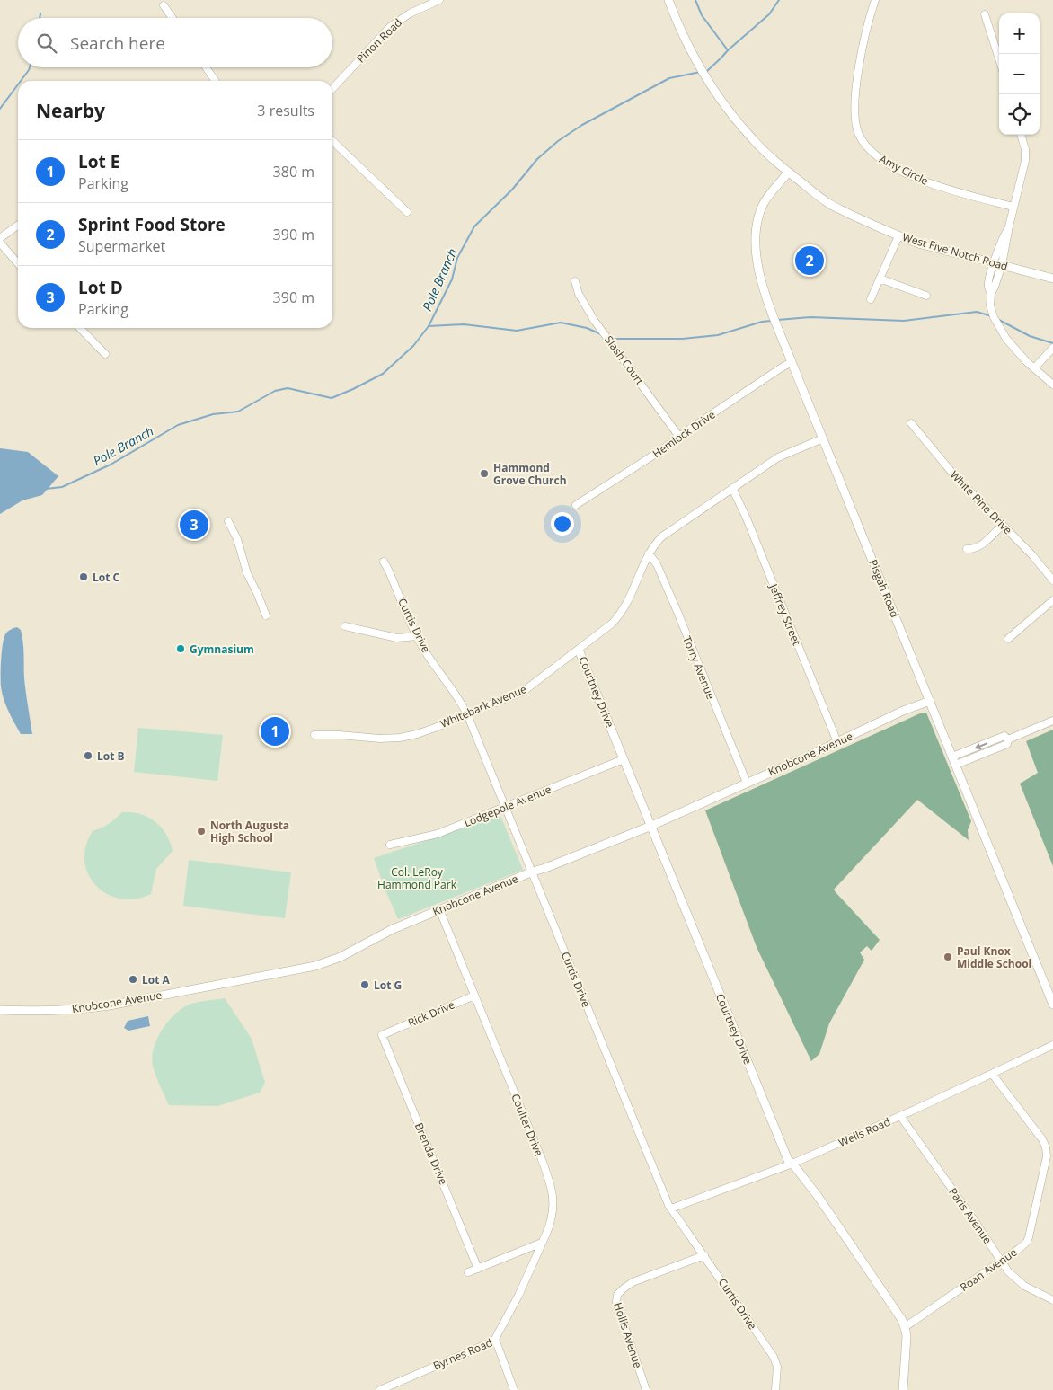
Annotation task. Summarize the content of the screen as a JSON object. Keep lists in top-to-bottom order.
{
  "streets": {
    "street": [
      "Pinon Road",
      "Amy Circle",
      "West Five Notch Road",
      "Slash Court",
      "Hemlock Drive",
      "White Pine Drive",
      "Pisgah Road",
      "Jeffrey Street",
      "Curtis Drive",
      "Torry Avenue",
      "Courtney Drive",
      "Whitebark Avenue",
      "Knobcone Avenue",
      "Lodgepole Avenue",
      "Rick Drive",
      "Coulter Drive",
      "Wells Road",
      "Brenda Drive",
      "Paris Avenue",
      "Roan Avenue",
      "Hollis Avenue",
      "Byrnes Road"
    ]
  },
  "crossings": [
    ["West Five Notch Road", "Pisgah Road"],
    ["Slash Court", "Hemlock Drive"],
    ["Hemlock Drive", "Pisgah Road"],
    ["Pisgah Road", "Whitebark Avenue"],
    ["Pisgah Road", "Knobcone Avenue"],
    ["Jeffrey Street", "Whitebark Avenue"],
    ["Jeffrey Street", "Knobcone Avenue"],
    ["Curtis Drive", "Whitebark Avenue"],
    ["Curtis Drive", "Knobcone Avenue"],
    ["Curtis Drive", "Lodgepole Avenue"],
    ["Curtis Drive", "Wells Road"],
    ["Curtis Drive", "Hollis Avenue"],
    ["Torry Avenue", "Whitebark Avenue"],
    ["Torry Avenue", "Knobcone Avenue"],
    ["Courtney Drive", "Whitebark Avenue"],
    ["Courtney Drive", "Knobcone Avenue"],
    ["Courtney Drive", "Lodgepole Avenue"],
    ["Courtney Drive", "Wells Road"],
    ["Courtney Drive", "Roan Avenue"],
    ["Knobcone Avenue", "Coulter Drive"],
    ["Rick Drive", "Coulter Drive"],
    ["Rick Drive", "Brenda Drive"],
    ["Coulter Drive", "Byrnes Road"],
    ["Wells Road", "Paris Avenue"],
    ["Wells Road", "Roan Avenue"],
    ["Paris Avenue", "Roan Avenue"]
  ],
  "water": ["Pole Branch"],
  "parks": ["Col. LeRoy Hammond Park"],
  "places": [
    "Hammond Grove Church",
    "Lot C",
    "Gymnasium",
    "Lot B",
    "North Augusta High School",
    "Paul Knox Middle School",
    "Lot A",
    "Lot G"
  ],
  "page": {
    "map_buttons": ["+", "−"],
    "search": "Search here",
    "heading": ["Nearby", "3 results"],
    "list": [
      {
        "mark": "1",
        "name": "Lot E",
        "note": "Parking",
        "value": "380 m"
      },
      {
        "mark": "2",
        "name": "Sprint Food Store",
        "note": "Supermarket",
        "value": "390 m"
      },
      {
        "mark": "3",
        "name": "Lot D",
        "note": "Parking",
        "value": "390 m"
      }
    ],
    "pins": ["2", "3", "1"]
  }
}
